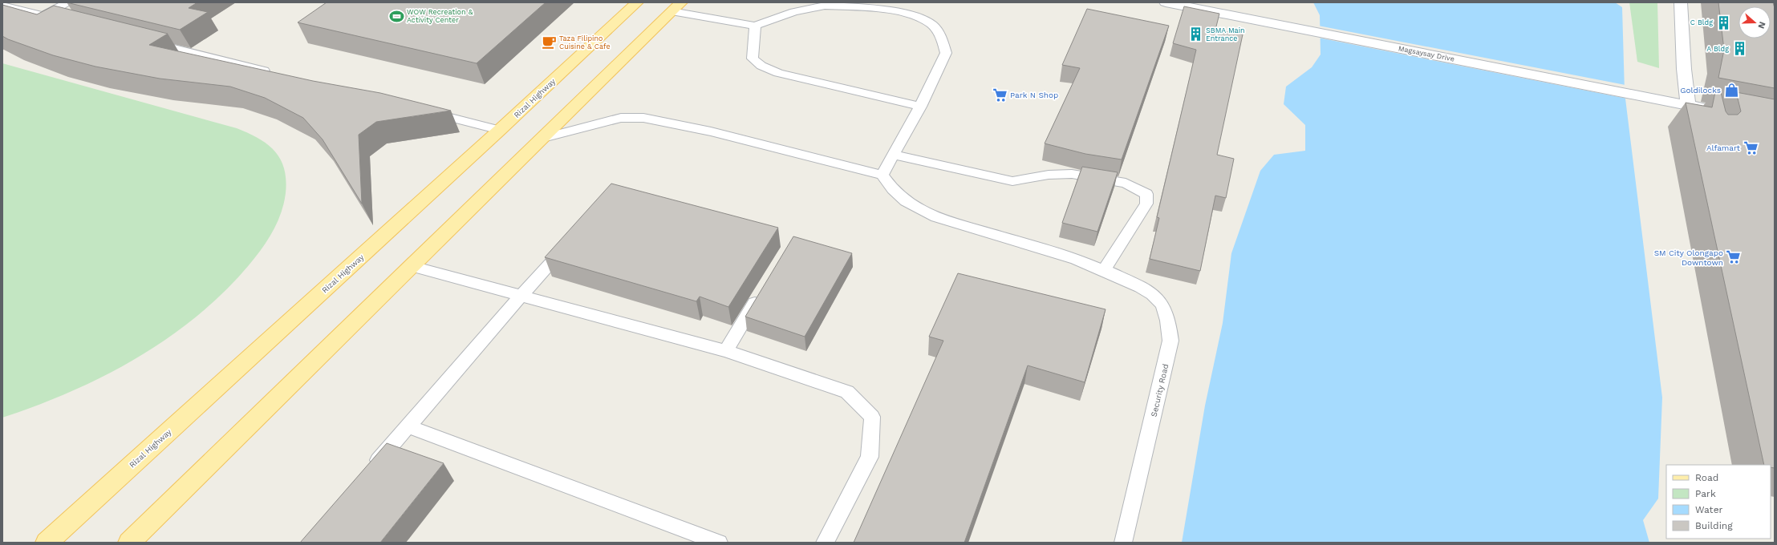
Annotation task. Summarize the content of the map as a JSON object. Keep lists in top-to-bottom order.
{
  "streets": {
    "main road": ["Magsaysay Drive", "Rizal Highway"],
    "lane": ["Security Road"]
  },
  "places": {
    "sports": ["WOW Recreation & Activity Center"],
    "building": ["C Bldg", "SBMA Main Entrance", "A Bldg"],
    "cafe": ["Taza Filipino Cuisine & Cafe"],
    "shop": ["Goldilocks"],
    "supermarket": ["Park N Shop", "Alfamart", "SM City Olongapo Downtown"]
  },
  "legend": [
    "Road",
    "Park",
    "Water",
    "Building"
  ],
  "north": "right"
}
